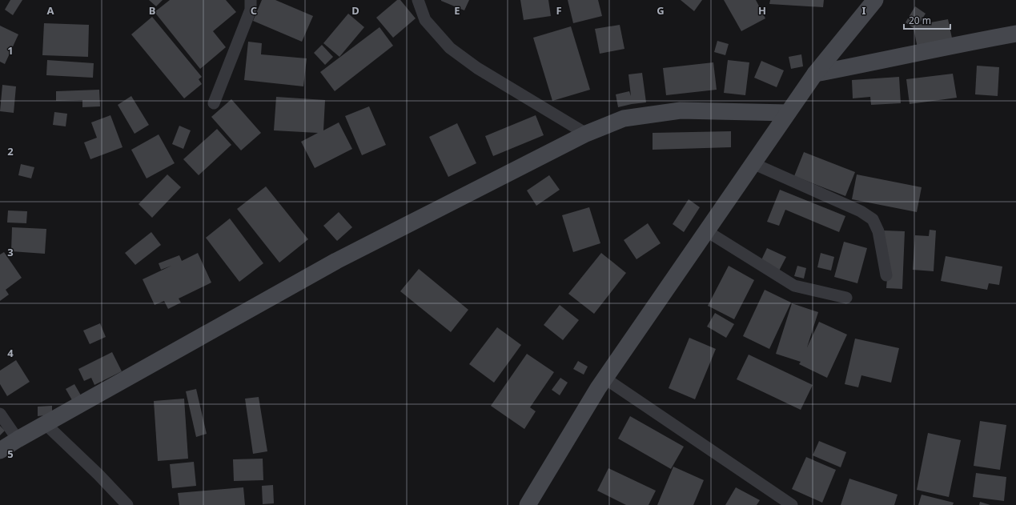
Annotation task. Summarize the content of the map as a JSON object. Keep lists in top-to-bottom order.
{
  "scale_bar": "20 m",
  "grid": {
    "columns": [
      "A",
      "B",
      "C",
      "D",
      "E",
      "F",
      "G",
      "H",
      "I"
    ],
    "rows": [
      "1",
      "2",
      "3",
      "4",
      "5"
    ]
  }
}
